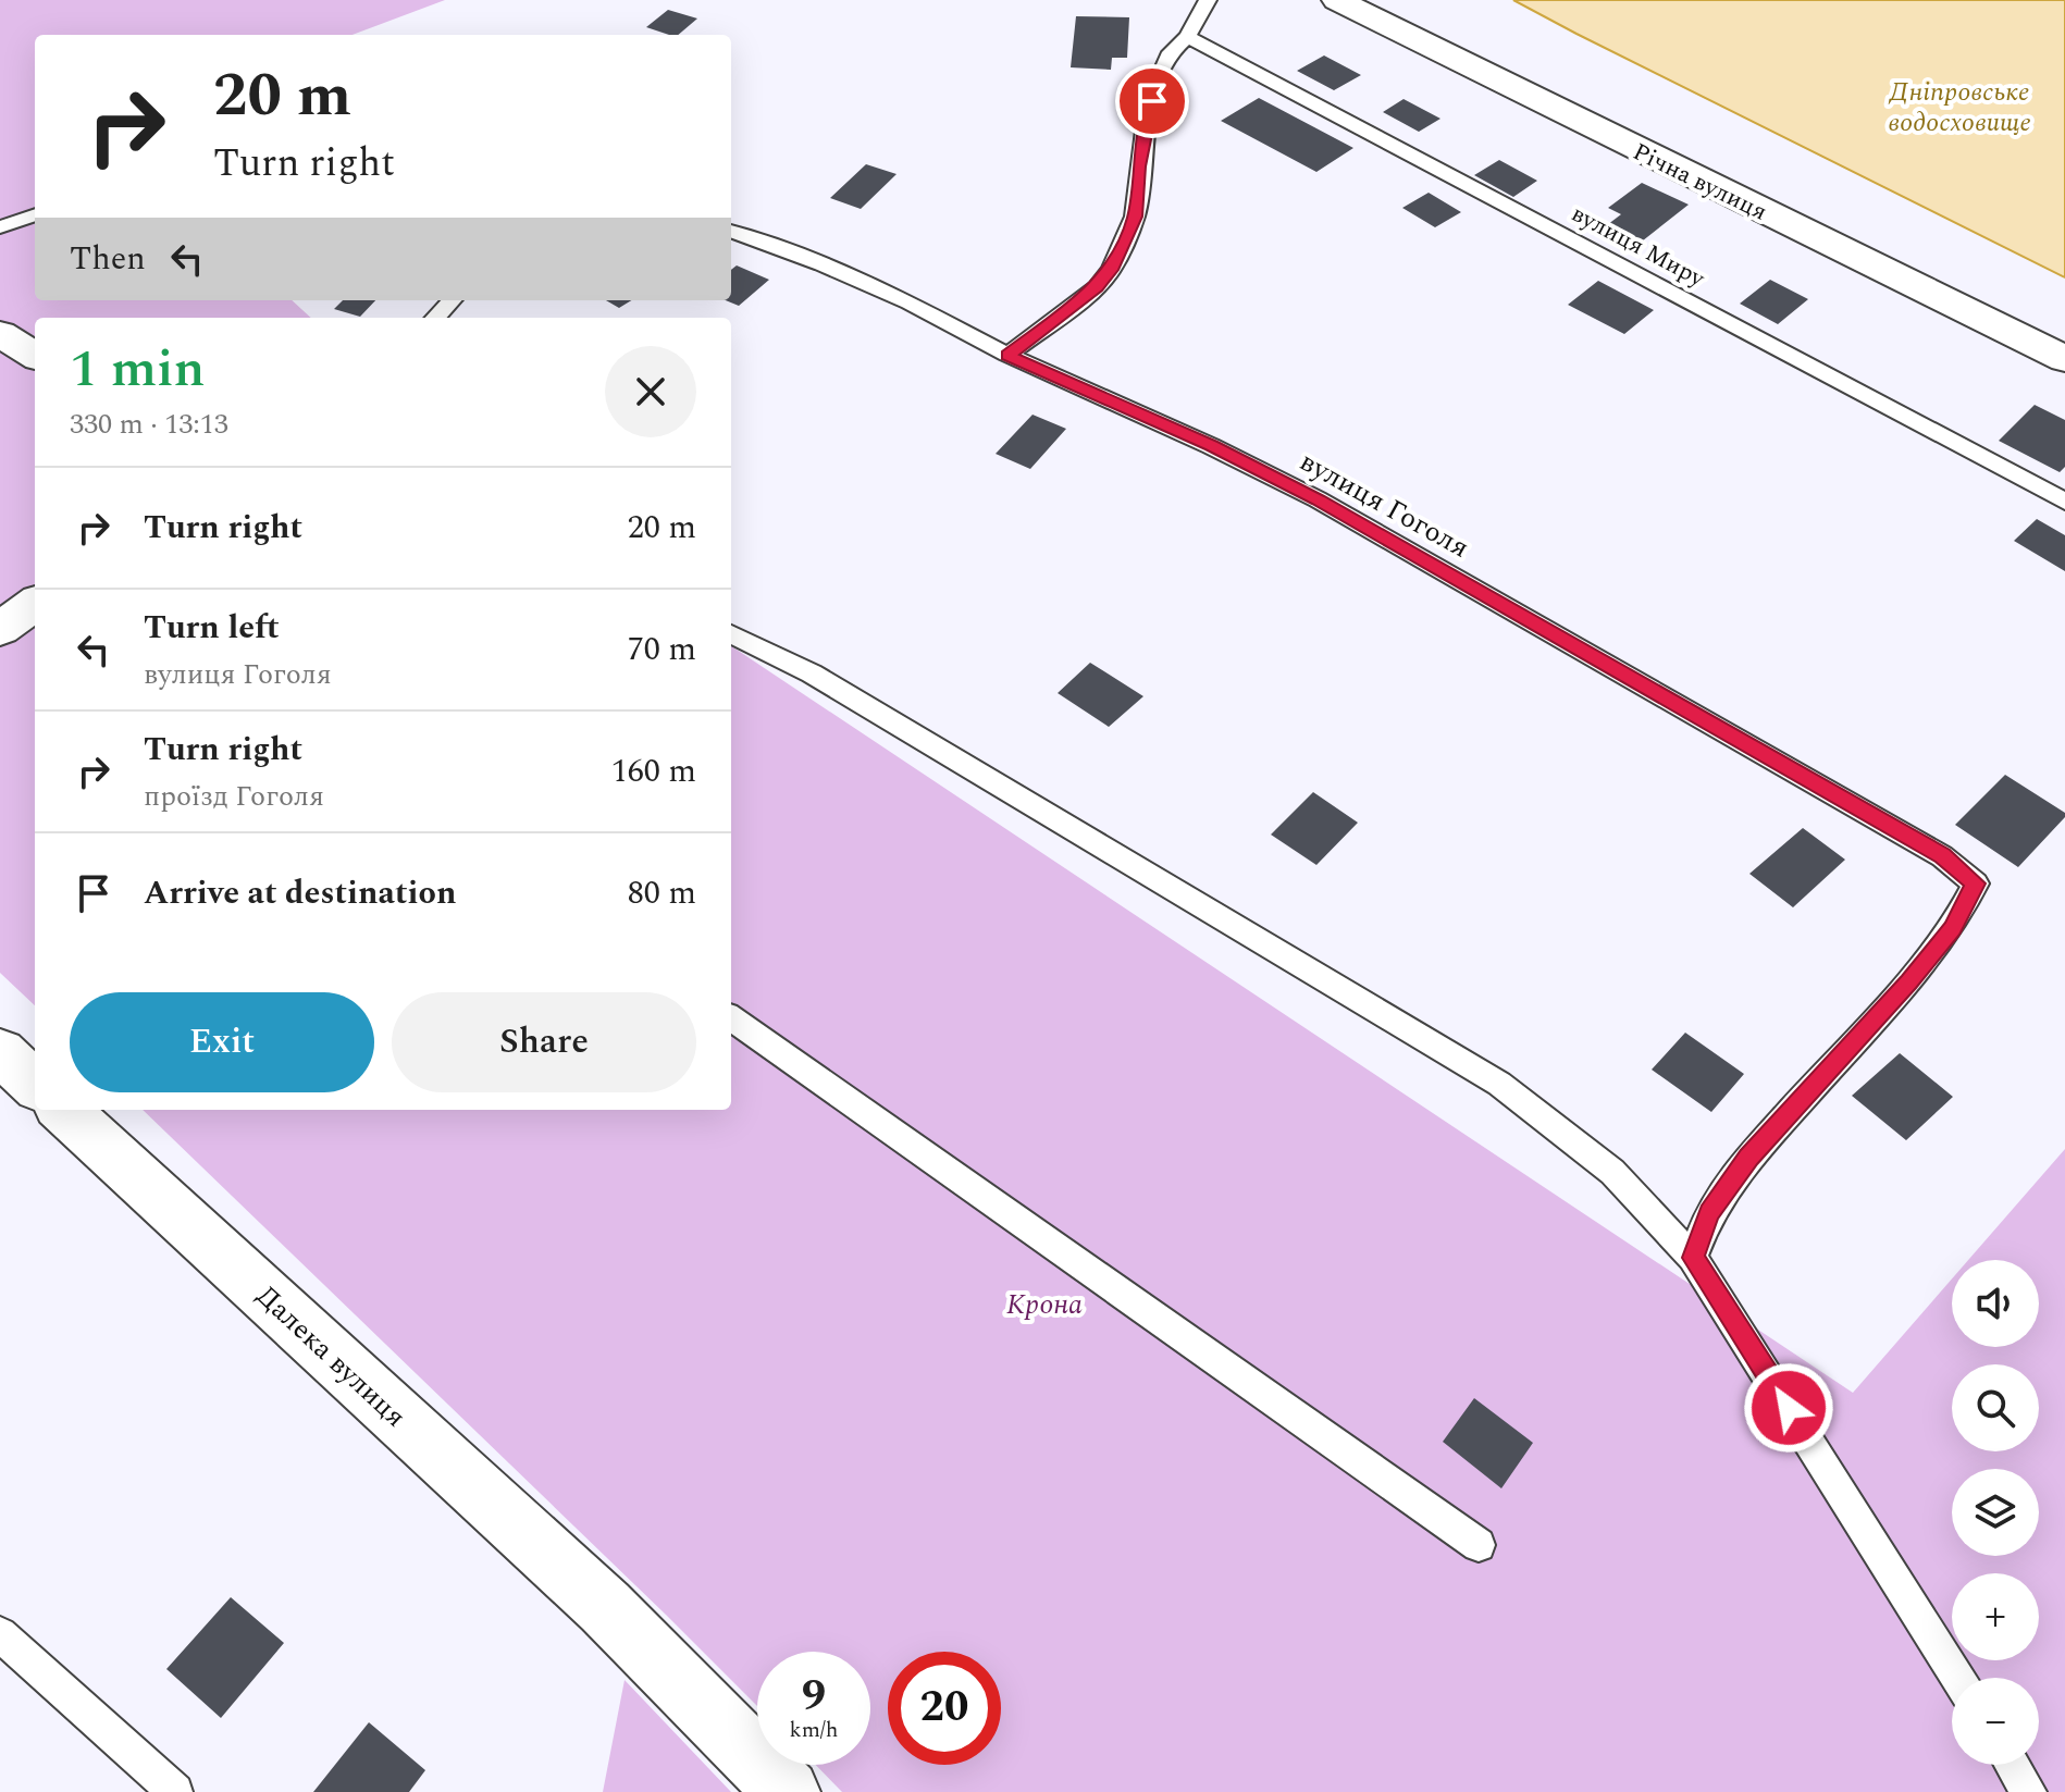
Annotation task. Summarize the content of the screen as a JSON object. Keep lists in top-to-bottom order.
{
  "streets": {
    "street": ["Річна вулиця", "Далека вулиця"],
    "lane": ["вулиця Миру", "вулиця Гоголя"]
  },
  "water": ["Дніпровське водосховище"],
  "parks": ["Крона"],
  "page": {
    "turn": ["20 m", "Turn right"],
    "then": "Then",
    "heading": ["1 min", "330 m · 13:13"],
    "list": [
      {
        "name": "Turn right",
        "value": "20 m"
      },
      {
        "name": "Turn left",
        "note": "вулиця Гоголя",
        "value": "70 m"
      },
      {
        "name": "Turn right",
        "note": "проїзд Гоголя",
        "value": "160 m"
      },
      {
        "name": "Arrive at destination",
        "value": "80 m"
      }
    ],
    "buttons": ["Exit", "Share"],
    "map_buttons": ["+", "−"],
    "speed": "9 km/h",
    "limit": "20"
  }
}
